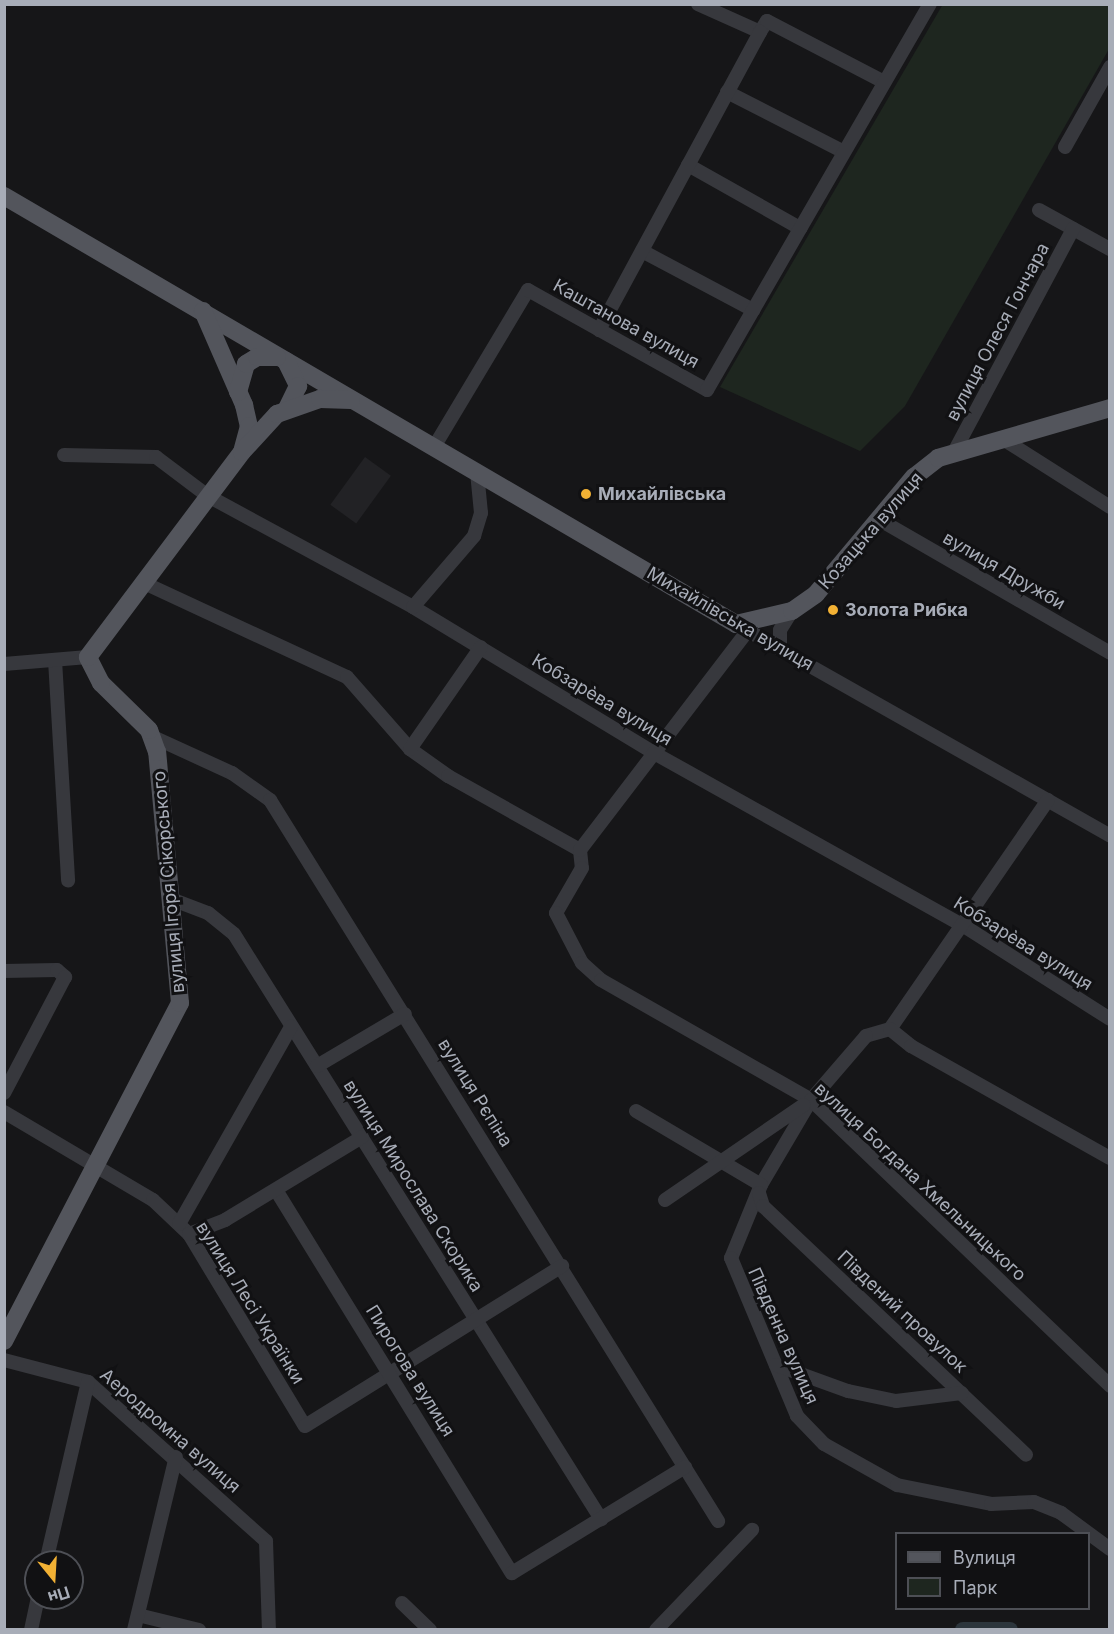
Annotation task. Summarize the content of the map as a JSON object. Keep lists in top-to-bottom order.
{
  "streets": {
    "main road": ["Козацька вулиця", "Михайлівська вулиця", "вулиця Ігоря Сікорського"],
    "street": [
      "Каштанова вулиця",
      "вулиця Олеся Гончара",
      "вулиця Дружби",
      "Кобзарèва вулиця",
      "вулиця Рєпіна",
      "вулиця Богдана Хмельницького",
      "вулиця Мирослава Скорика",
      "вулиця Лесі Українки",
      "Південий провулок",
      "Південна вулиця",
      "Пирогова вулиця",
      "Аеродромна вулиця"
    ]
  },
  "crossings": [
    ["Каштанова вулиця", "Михайлівська вулиця"],
    ["вулиця Олеся Гончара", "Козацька вулиця"],
    ["Козацька вулиця", "вулиця Дружби"],
    ["Козацька вулиця", "Михайлівська вулиця"],
    ["вулиця Ігоря Сікорського", "вулиця Рєпіна"],
    ["вулиця Ігоря Сікорського", "вулиця Мирослава Скорика"],
    ["вулиця Ігоря Сікорського", "вулиця Лесі Українки"],
    ["вулиця Богдана Хмельницького", "Південна вулиця"],
    ["вулиця Мирослава Скорика", "Пирогова вулиця"],
    ["вулиця Лесі Українки", "Пирогова вулиця"],
    ["Південий провулок", "Південна вулиця"]
  ],
  "places": ["Михайлівська", "Золота Рибка"],
  "legend": ["Вулиця", "Парк"],
  "north": "bottom"
}
